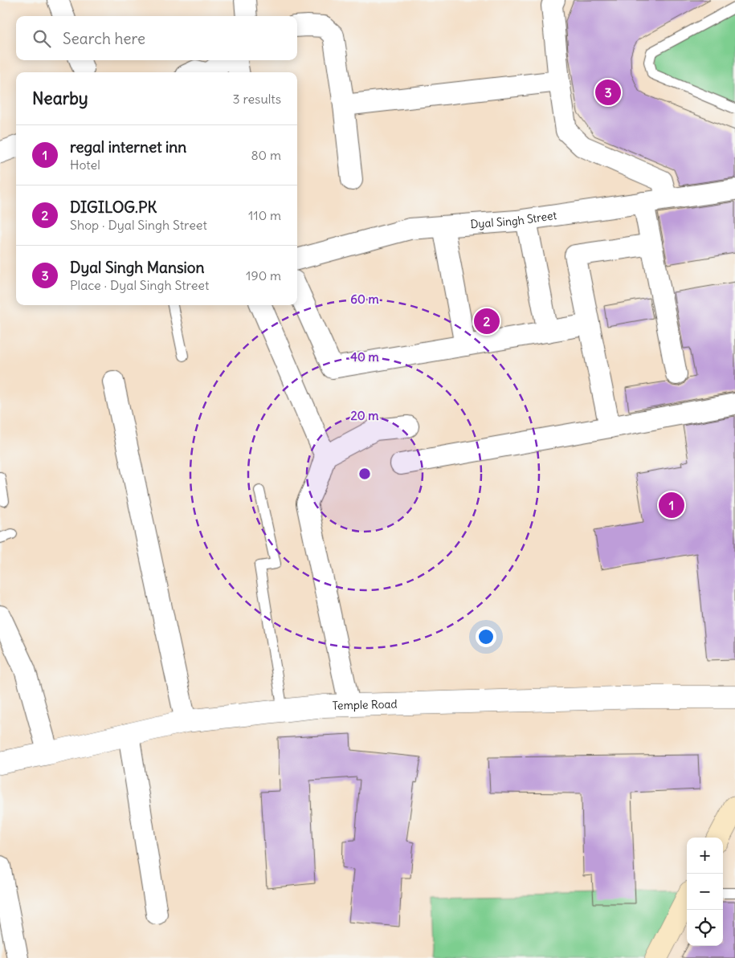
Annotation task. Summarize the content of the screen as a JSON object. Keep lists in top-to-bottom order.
{
  "streets": {
    "street": ["Dyal Singh Street", "Temple Road"]
  },
  "page": {
    "search": "Search here",
    "heading": ["Nearby", "3 results"],
    "pins": ["3", "2", "1"],
    "list": [
      {
        "mark": "1",
        "name": "regal internet inn",
        "note": "Hotel",
        "value": "80 m"
      },
      {
        "mark": "2",
        "name": "DIGILOG.PK",
        "note": "Shop · Dyal Singh Street",
        "value": "110 m"
      },
      {
        "mark": "3",
        "name": "Dyal Singh Mansion",
        "note": "Place · Dyal Singh Street",
        "value": "190 m"
      }
    ],
    "map_buttons": ["+", "−"]
  },
  "rings": ["60 m", "40 m", "20 m"]
}
